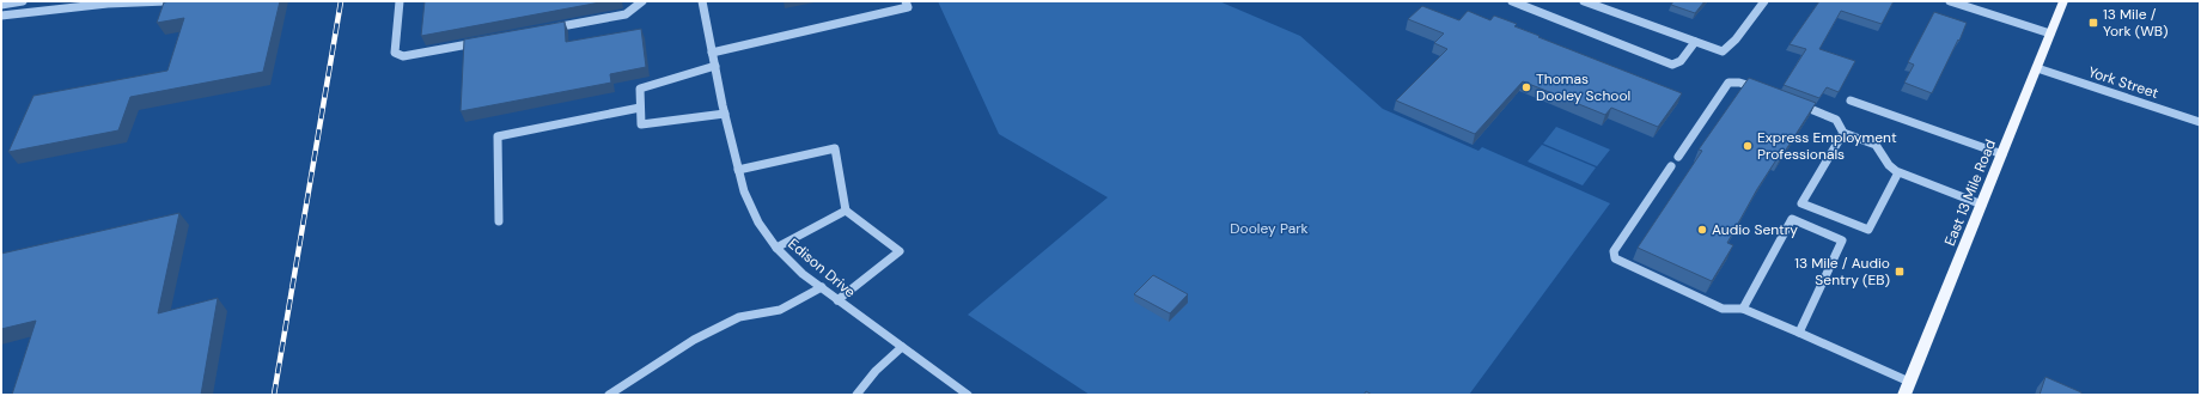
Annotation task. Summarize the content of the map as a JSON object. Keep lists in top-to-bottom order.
{
  "streets": {
    "main road": ["East 13 Mile Road"],
    "street": ["York Street", "Edison Drive"]
  },
  "crossings": [
    ["York Street", "East 13 Mile Road"]
  ],
  "parks": ["Dooley Park"],
  "places": {
    "transit": ["13 Mile / York (WB)", "13 Mile / Audio Sentry (EB)"],
    "other": ["Thomas Dooley School", "Express Employment Professionals", "Audio Sentry"]
  }
}
